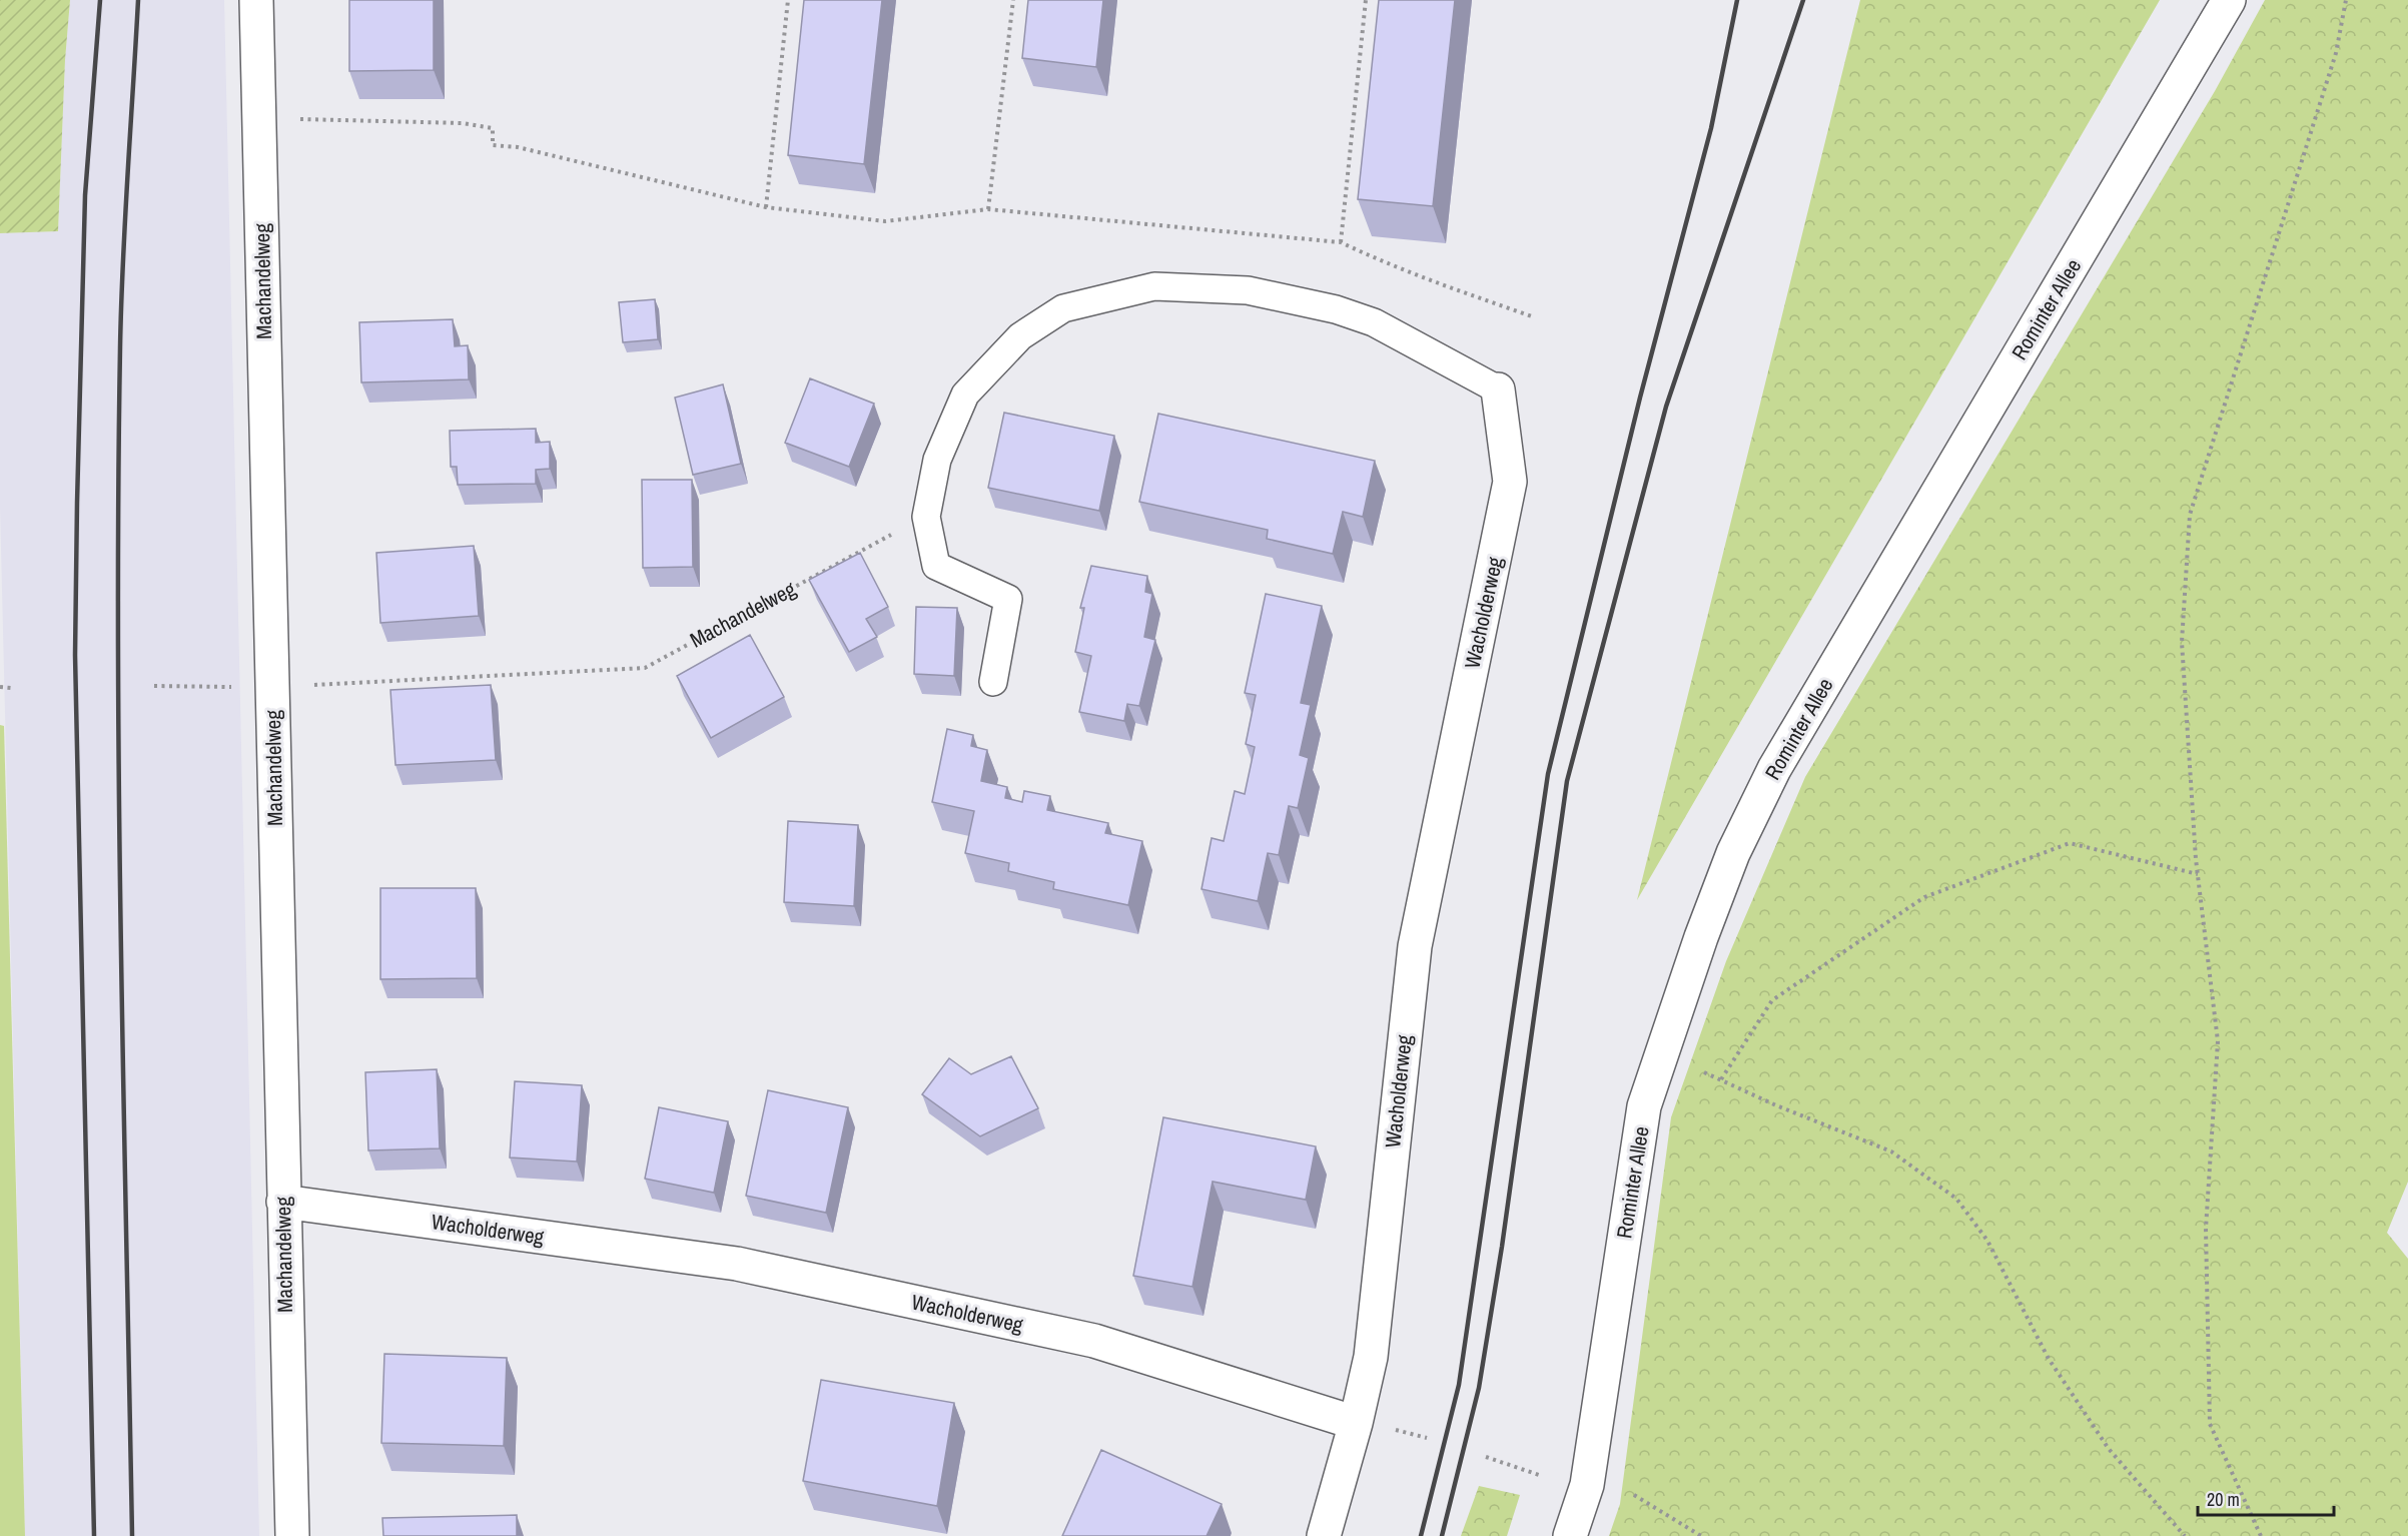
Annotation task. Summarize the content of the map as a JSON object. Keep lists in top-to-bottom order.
{
  "streets": {
    "street": ["Machandelweg", "Rominter Allee", "Wacholderweg"]
  },
  "crossings": [
    ["Machandelweg", "Wacholderweg"]
  ],
  "scale_bar": "20 m"
}
